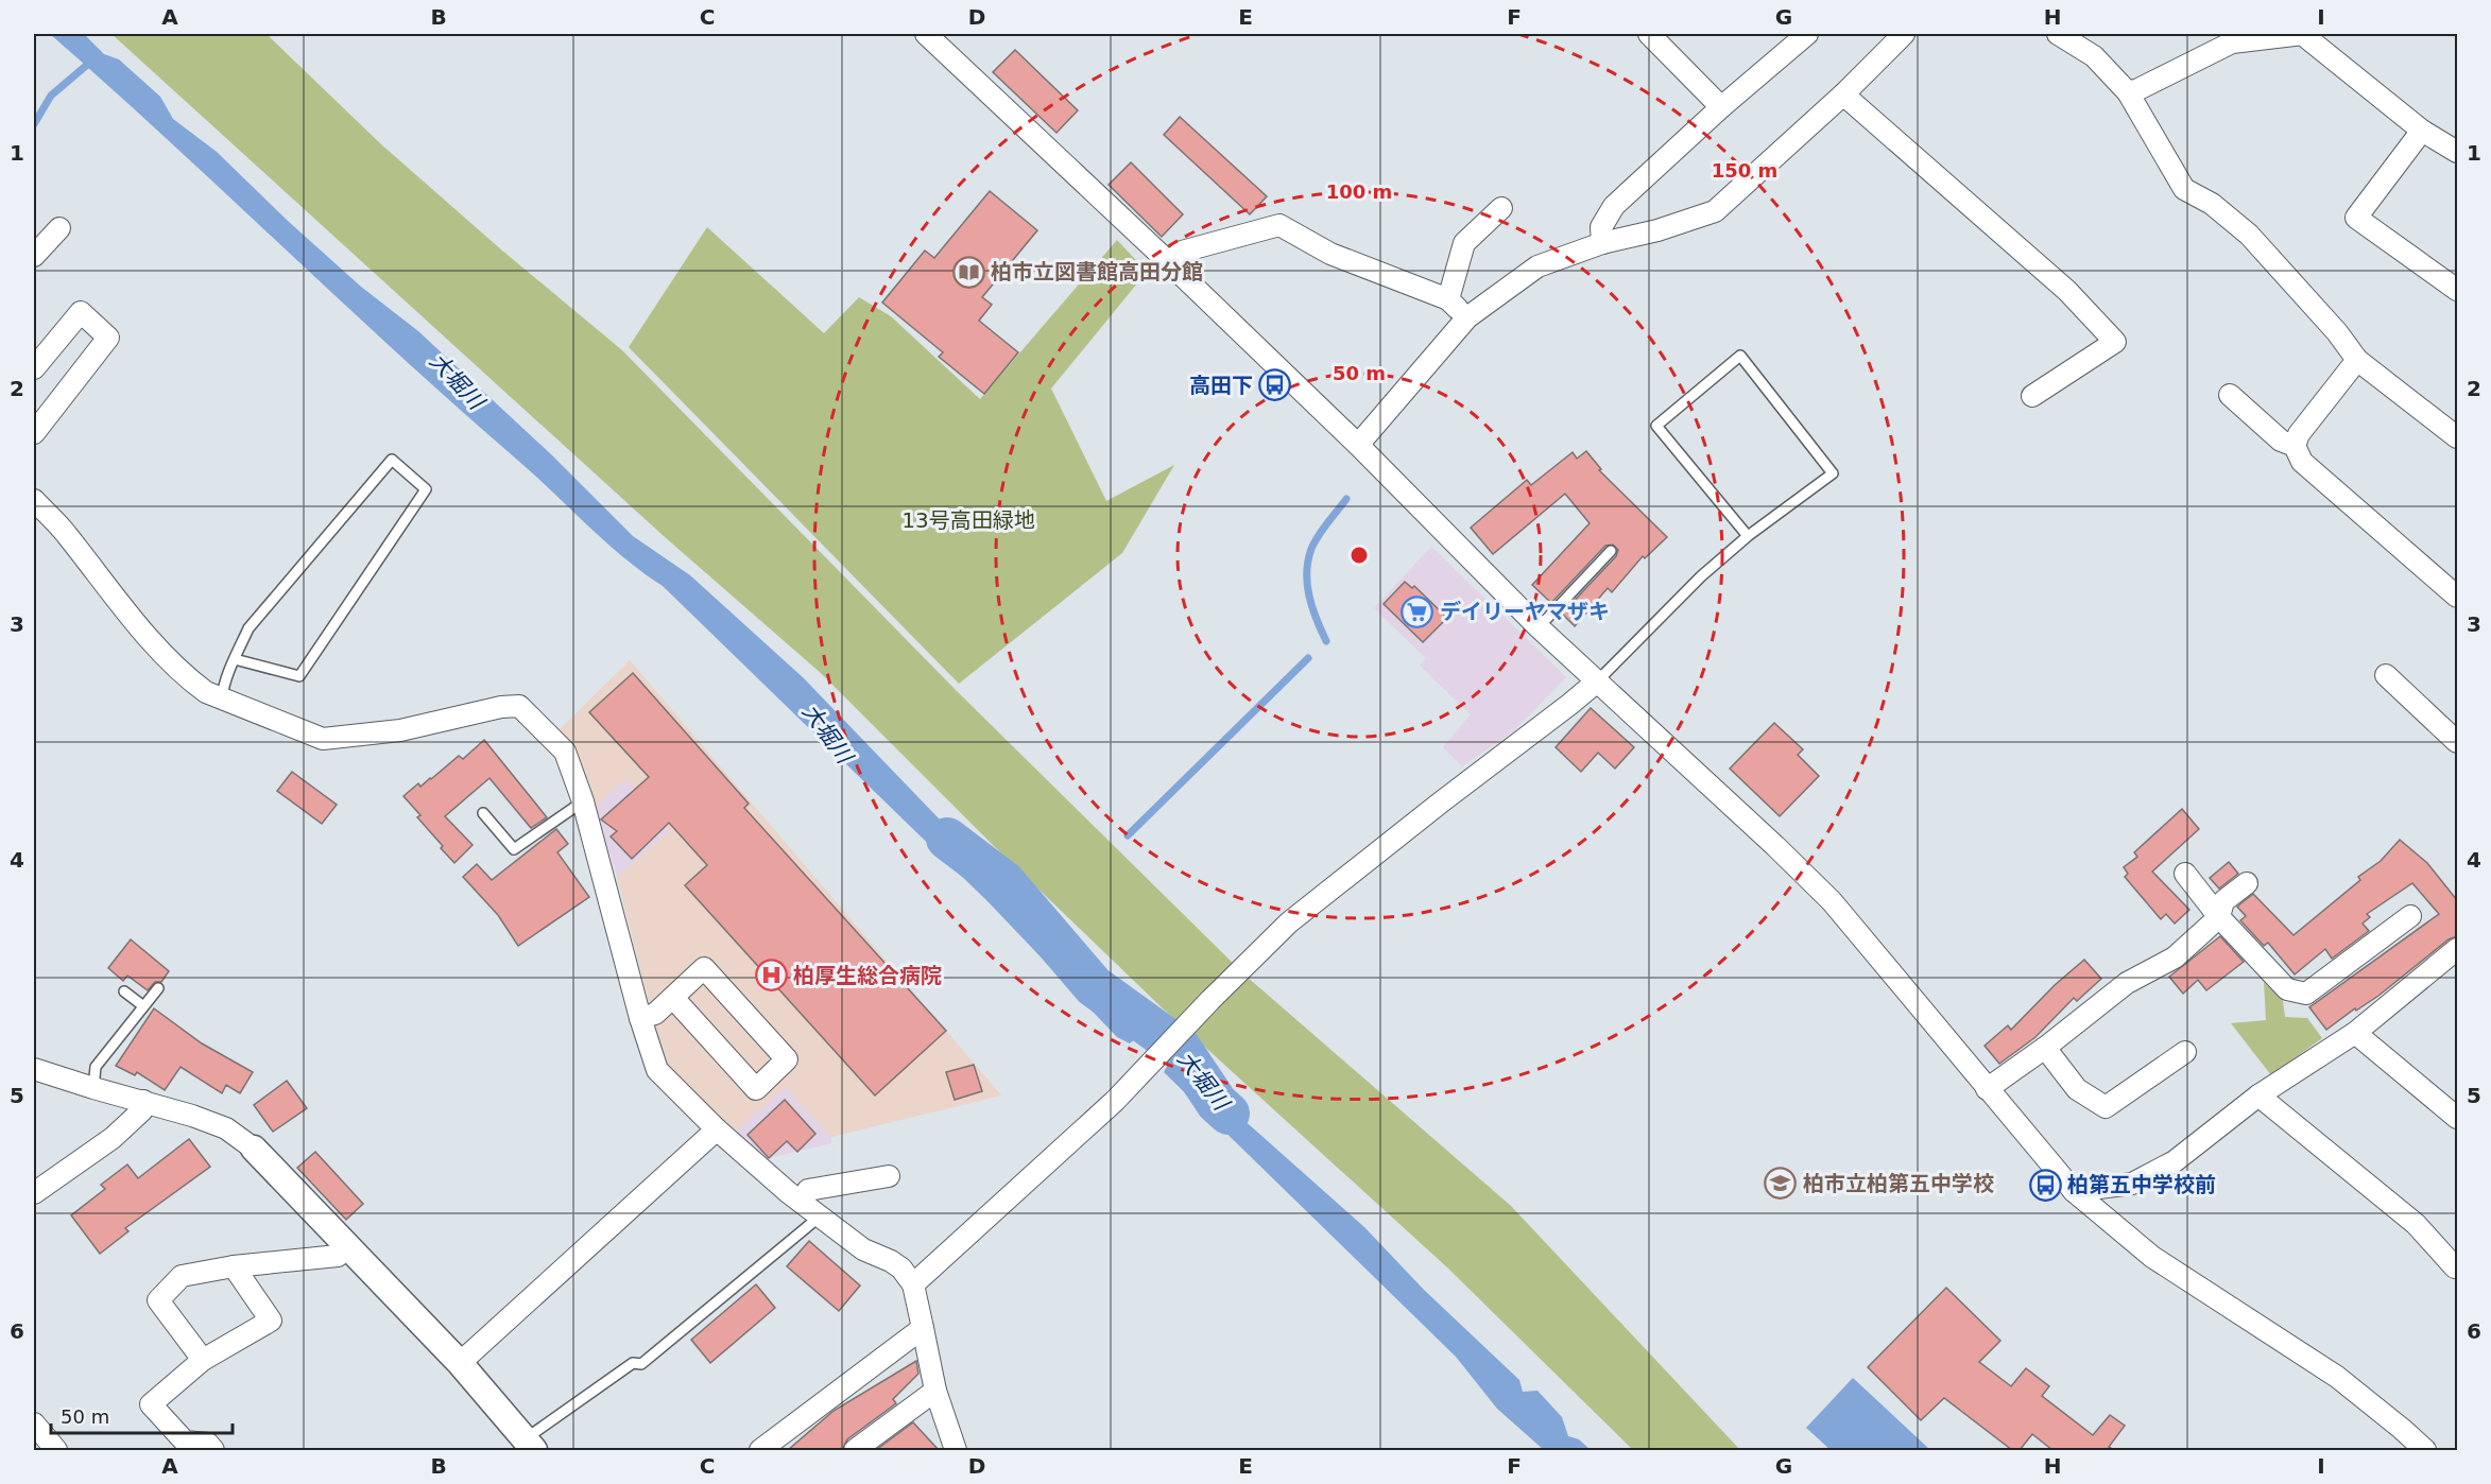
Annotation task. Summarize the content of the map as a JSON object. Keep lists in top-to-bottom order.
{
  "water": ["大堀川"],
  "parks": ["13号高田緑地"],
  "places": {
    "library": ["柏市立図書館高田分館"],
    "bus stop": ["高田下", "柏第五中学校前"],
    "supermarket": ["デイリーヤマザキ"],
    "hospital": ["柏厚生総合病院"],
    "school or university": ["柏市立柏第五中学校"]
  },
  "scale_bar": "50 m",
  "grid": {
    "columns": [
      "A",
      "B",
      "C",
      "D",
      "E",
      "F",
      "G",
      "H",
      "I"
    ],
    "rows": [
      "1",
      "2",
      "3",
      "4",
      "5",
      "6"
    ]
  },
  "rings": ["150 m", "100 m", "50 m"]
}
